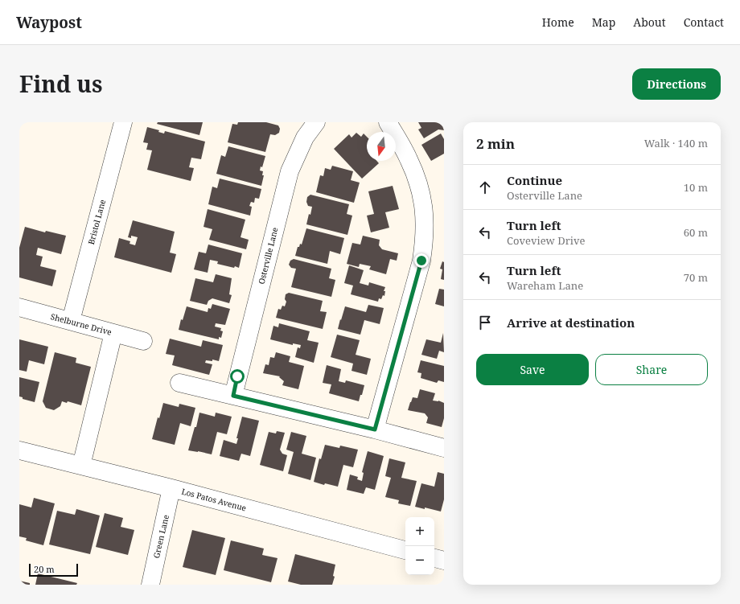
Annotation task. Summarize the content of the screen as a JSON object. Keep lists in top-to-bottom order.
{
  "streets": {
    "street": [
      "Bristol Lane",
      "Osterville Lane",
      "Shelburne Drive",
      "Los Patos Avenue",
      "Green Lane"
    ]
  },
  "crossings": [
    ["Bristol Lane", "Shelburne Drive"],
    ["Los Patos Avenue", "Green Lane"]
  ],
  "scale_bar": "20 m",
  "north": "bottom",
  "page": {
    "header": "Waypost",
    "nav": [
      "Home",
      "Map",
      "About",
      "Contact"
    ],
    "title": "Find us",
    "buttons": [
      "Directions",
      ["Save", "Share"]
    ],
    "heading": ["2 min", "Walk · 140 m"],
    "list": [
      ["Continue", "Osterville Lane", "10 m"],
      ["Turn left", "Coveview Drive", "60 m"],
      ["Turn left", "Wareham Lane", "70 m"],
      "Arrive at destination"
    ],
    "map_buttons": ["+", "−"],
    "scale": "20 m"
  }
}
